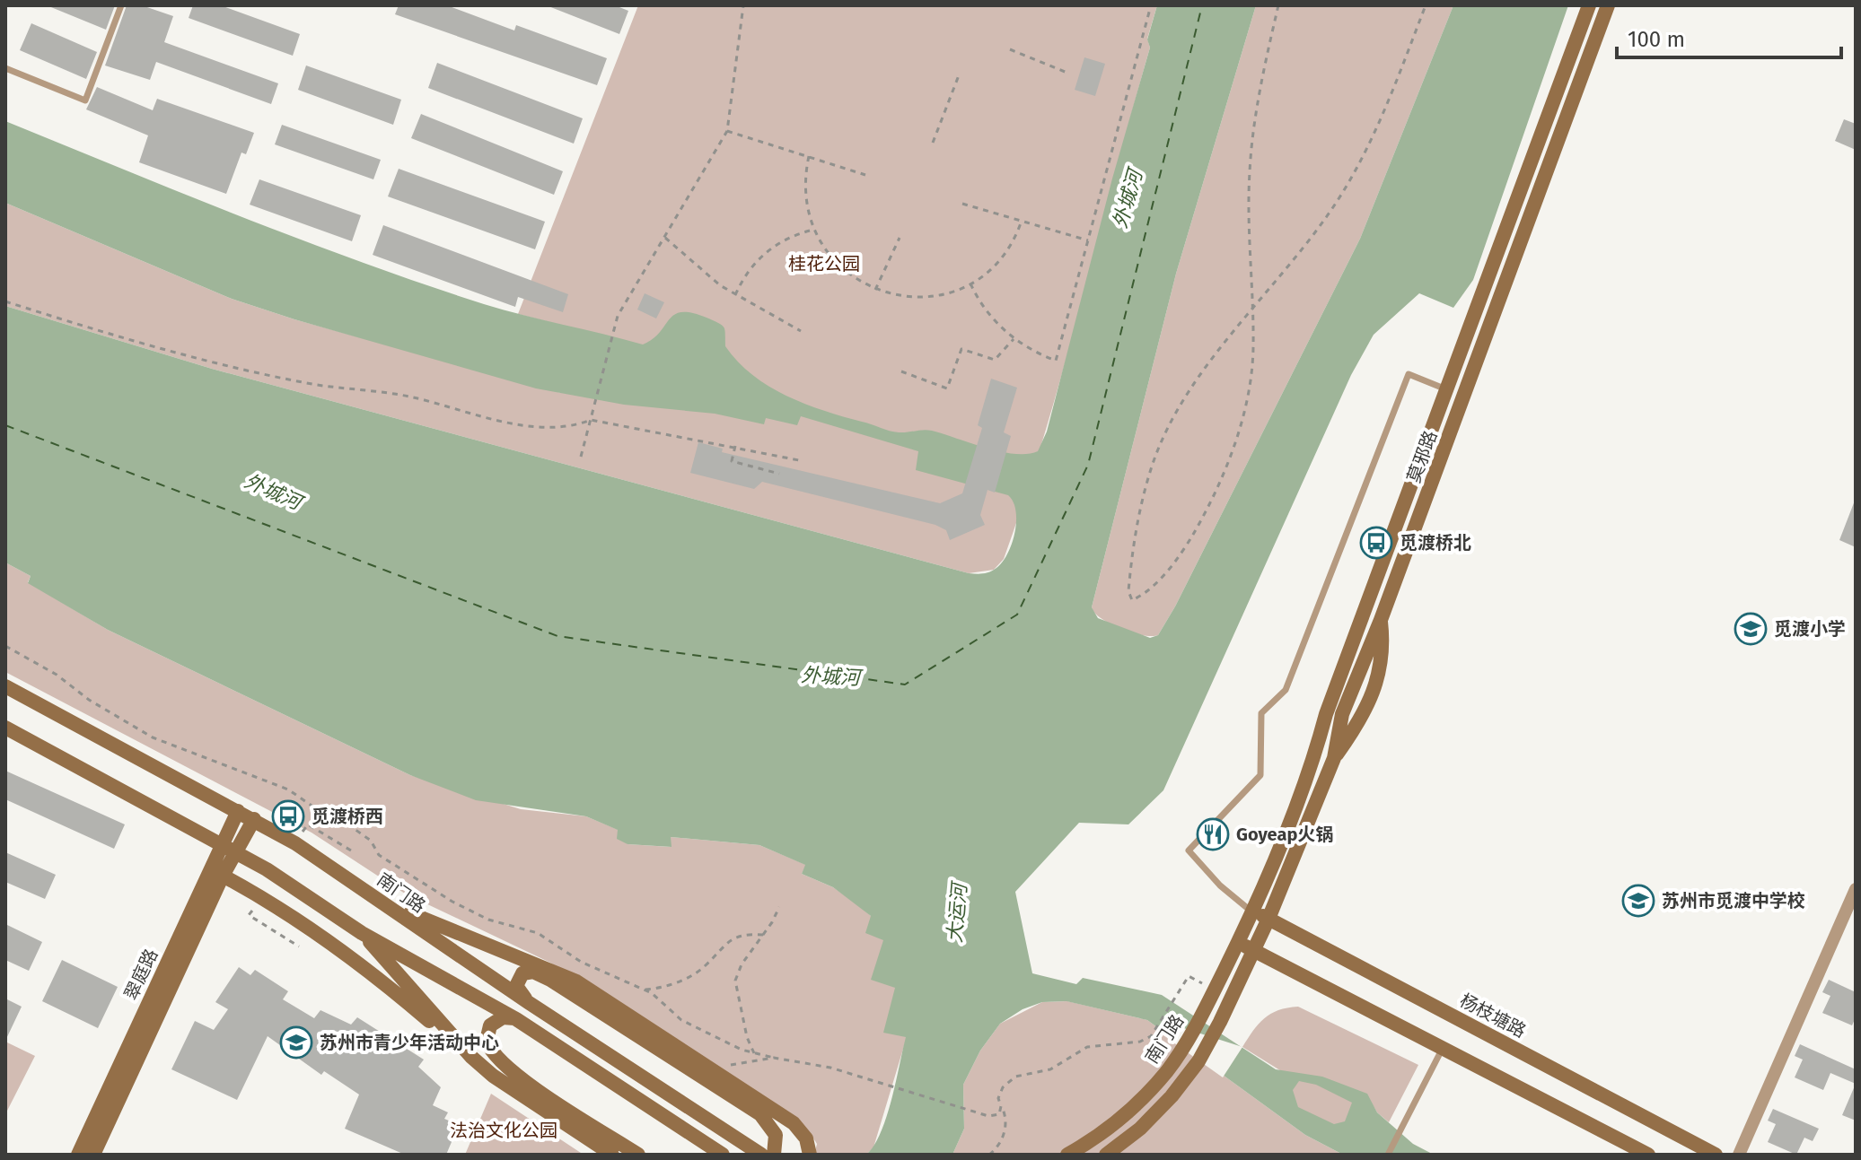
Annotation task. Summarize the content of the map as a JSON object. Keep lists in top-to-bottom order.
{
  "streets": {
    "main road": [
      "莫邪路",
      "南门路",
      "翠庭路",
      "杨枝塘路"
    ]
  },
  "crossings": [
    ["莫邪路", "南门路"],
    ["莫邪路", "杨枝塘路"],
    ["南门路", "翠庭路"],
    ["南门路", "杨枝塘路"]
  ],
  "water": ["外城河", "大运河"],
  "parks": ["桂花公园", "法治文化公园"],
  "places": {
    "bus stop": ["觅渡桥北", "觅渡桥西"],
    "school or university": ["觅渡小学", "苏州市觅渡中学校", "苏州市青少年活动中心"],
    "restaurant": ["Goyeap火锅"]
  },
  "scale_bar": "100 m"
}
